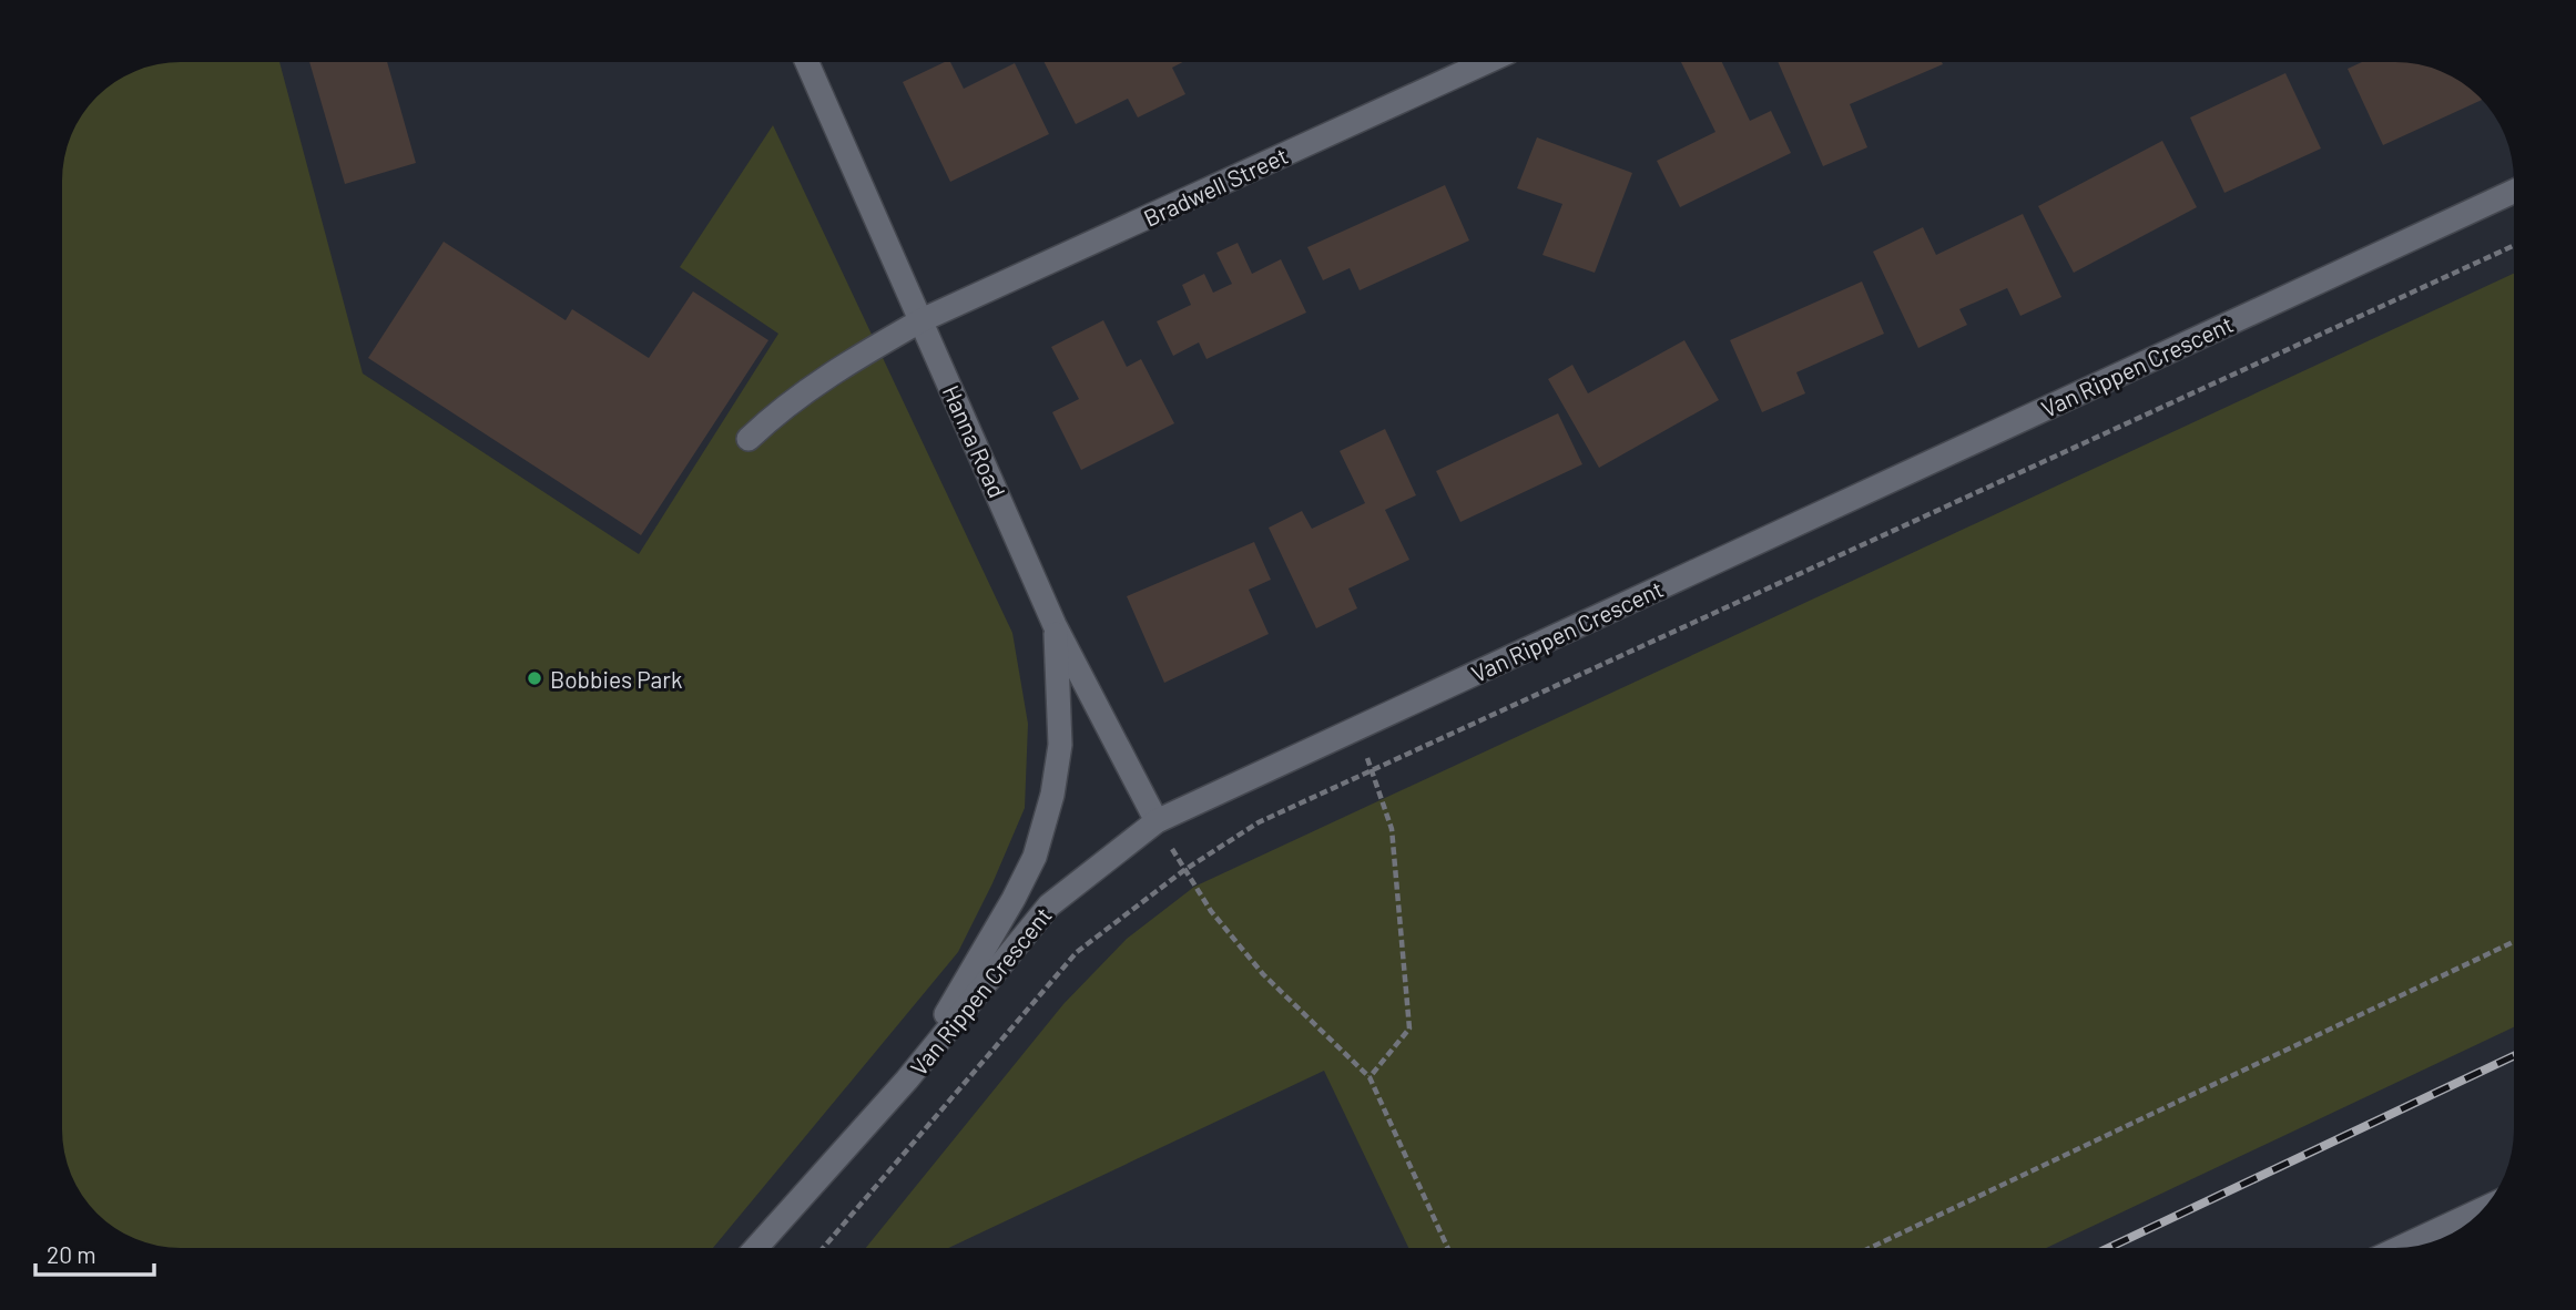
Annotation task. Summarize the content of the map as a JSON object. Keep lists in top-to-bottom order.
{
  "streets": {
    "street": ["Bradwell Street", "Van Rippen Crescent", "Hanna Road"]
  },
  "crossings": [
    ["Bradwell Street", "Hanna Road"],
    ["Van Rippen Crescent", "Hanna Road"]
  ],
  "places": ["Bobbies Park"],
  "scale_bar": "20 m"
}
